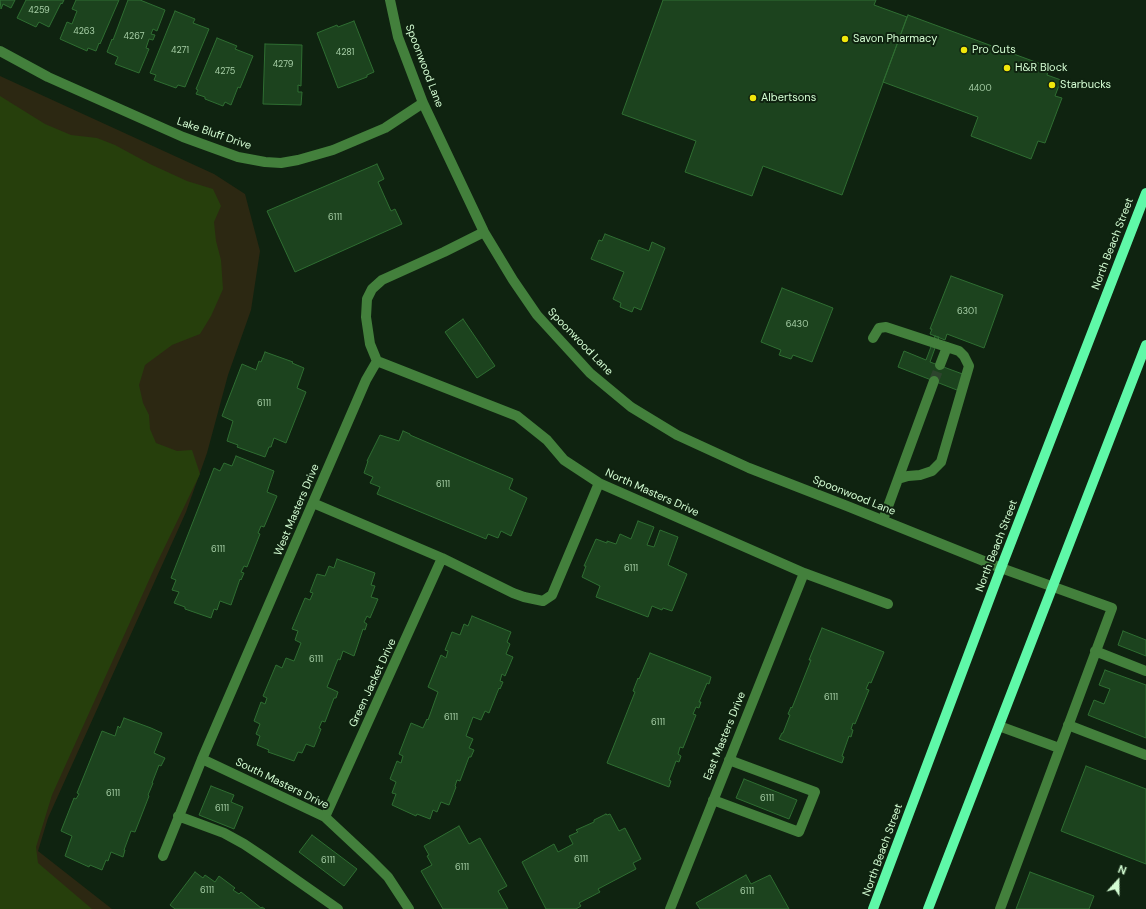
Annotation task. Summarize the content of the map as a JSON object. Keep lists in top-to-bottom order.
{
  "streets": {
    "main road": ["North Beach Street"],
    "street": [
      "Spoonwood Lane",
      "Lake Bluff Drive",
      "North Masters Drive",
      "West Masters Drive",
      "Green Jacket Drive",
      "East Masters Drive",
      "South Masters Drive"
    ]
  },
  "crossings": [
    ["Spoonwood Lane", "Lake Bluff Drive"],
    ["Spoonwood Lane", "North Beach Street"],
    ["North Masters Drive", "West Masters Drive"],
    ["North Masters Drive", "East Masters Drive"],
    ["West Masters Drive", "South Masters Drive"],
    ["Green Jacket Drive", "South Masters Drive"]
  ],
  "places": [
    "Savon Pharmacy",
    "Pro Cuts",
    "H&R Block",
    "Starbucks",
    "Albertsons"
  ],
  "house_numbers": [
    "4259",
    "4263",
    "4267",
    "4271",
    "4281",
    "4279",
    "4275",
    "4400",
    "6111",
    "6301",
    "6430",
    "6111",
    "6111",
    "6111",
    "6111",
    "6111",
    "6111",
    "6111",
    "6111",
    "6111",
    "6111",
    "6111",
    "6111",
    "6111",
    "6111",
    "6111",
    "6111"
  ],
  "north": "top"
}
